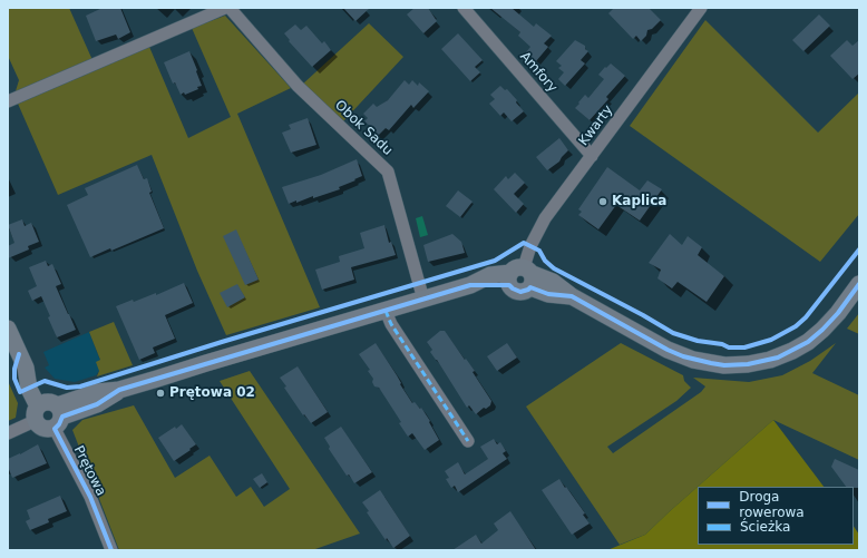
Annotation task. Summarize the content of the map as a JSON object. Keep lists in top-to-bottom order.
{
  "streets": {
    "street": [
      "Amfory",
      "Kwarty",
      "Obok Sadu",
      "Prętowa"
    ]
  },
  "crossings": [
    ["Amfory", "Kwarty"]
  ],
  "places": ["Kaplica", "Prętowa 02"],
  "legend": ["Droga rowerowa", "Ścieżka"]
}
